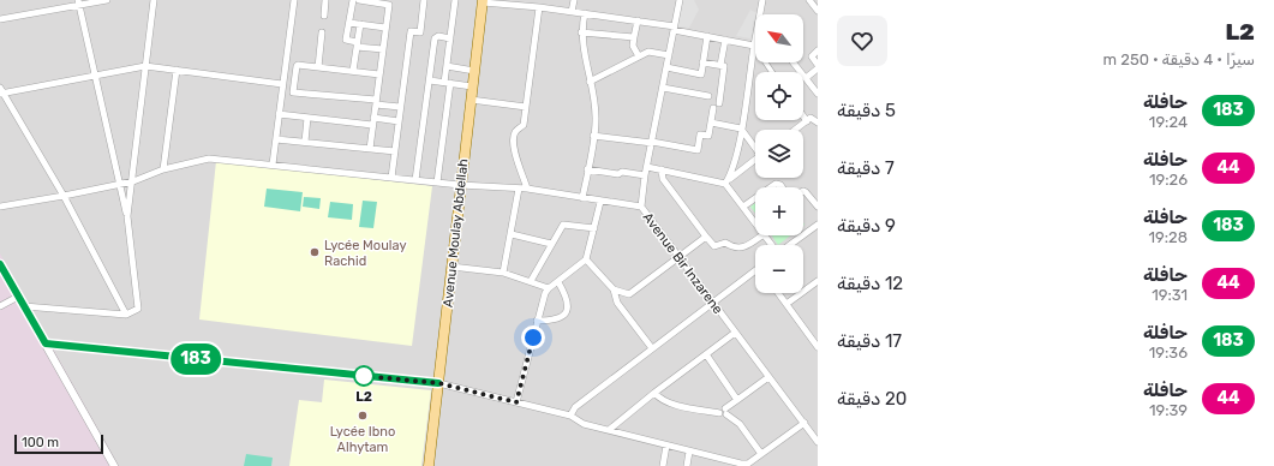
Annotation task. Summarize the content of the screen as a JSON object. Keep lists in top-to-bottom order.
{
  "streets": {
    "main road": ["Avenue Moulay Abdellah"],
    "street": ["Avenue Bir Inzarene"]
  },
  "places": ["Lycée Moulay Rachid", "L2", "Lycée Ibno Alhytam"],
  "lines": ["bus line 183"],
  "scale_bar": "100 m",
  "north": "top left",
  "page": {
    "heading": ["L2", "سيرًا · 4 دقيقة · 250 m"],
    "on_map": "183",
    "map_buttons": ["+", "−"],
    "list": [
      {
        "mark": "183",
        "name": "حافلة",
        "note": "19:24",
        "value": "5 دقيقة"
      },
      {
        "mark": "44",
        "name": "حافلة",
        "note": "19:26",
        "value": "7 دقيقة"
      },
      {
        "mark": "183",
        "name": "حافلة",
        "note": "19:28",
        "value": "9 دقيقة"
      },
      {
        "mark": "44",
        "name": "حافلة",
        "note": "19:31",
        "value": "12 دقيقة"
      },
      {
        "mark": "183",
        "name": "حافلة",
        "note": "19:36",
        "value": "17 دقيقة"
      },
      {
        "mark": "44",
        "name": "حافلة",
        "note": "19:39",
        "value": "20 دقيقة"
      }
    ],
    "scale": "100 m"
  }
}
